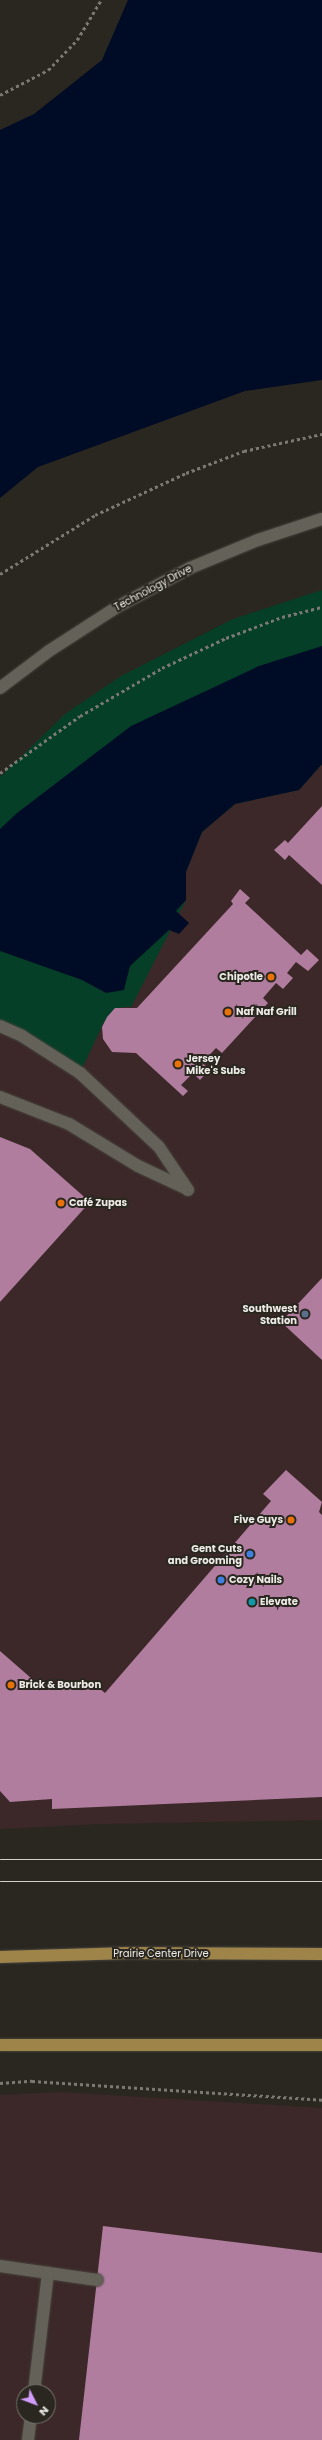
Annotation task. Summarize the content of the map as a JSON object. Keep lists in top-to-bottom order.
{
  "streets": {
    "main road": ["Prairie Center Drive"],
    "street": ["Technology Drive"]
  },
  "places": [
    "Chipotle",
    "Naf Naf Grill",
    "Jersey Mike's Subs",
    "Café Zupas",
    "Southwest Station",
    "Five Guys",
    "Gent Cuts and Grooming",
    "Cozy Nails",
    "Elevate",
    "Brick & Bourbon"
  ],
  "north": "bottom right"
}
